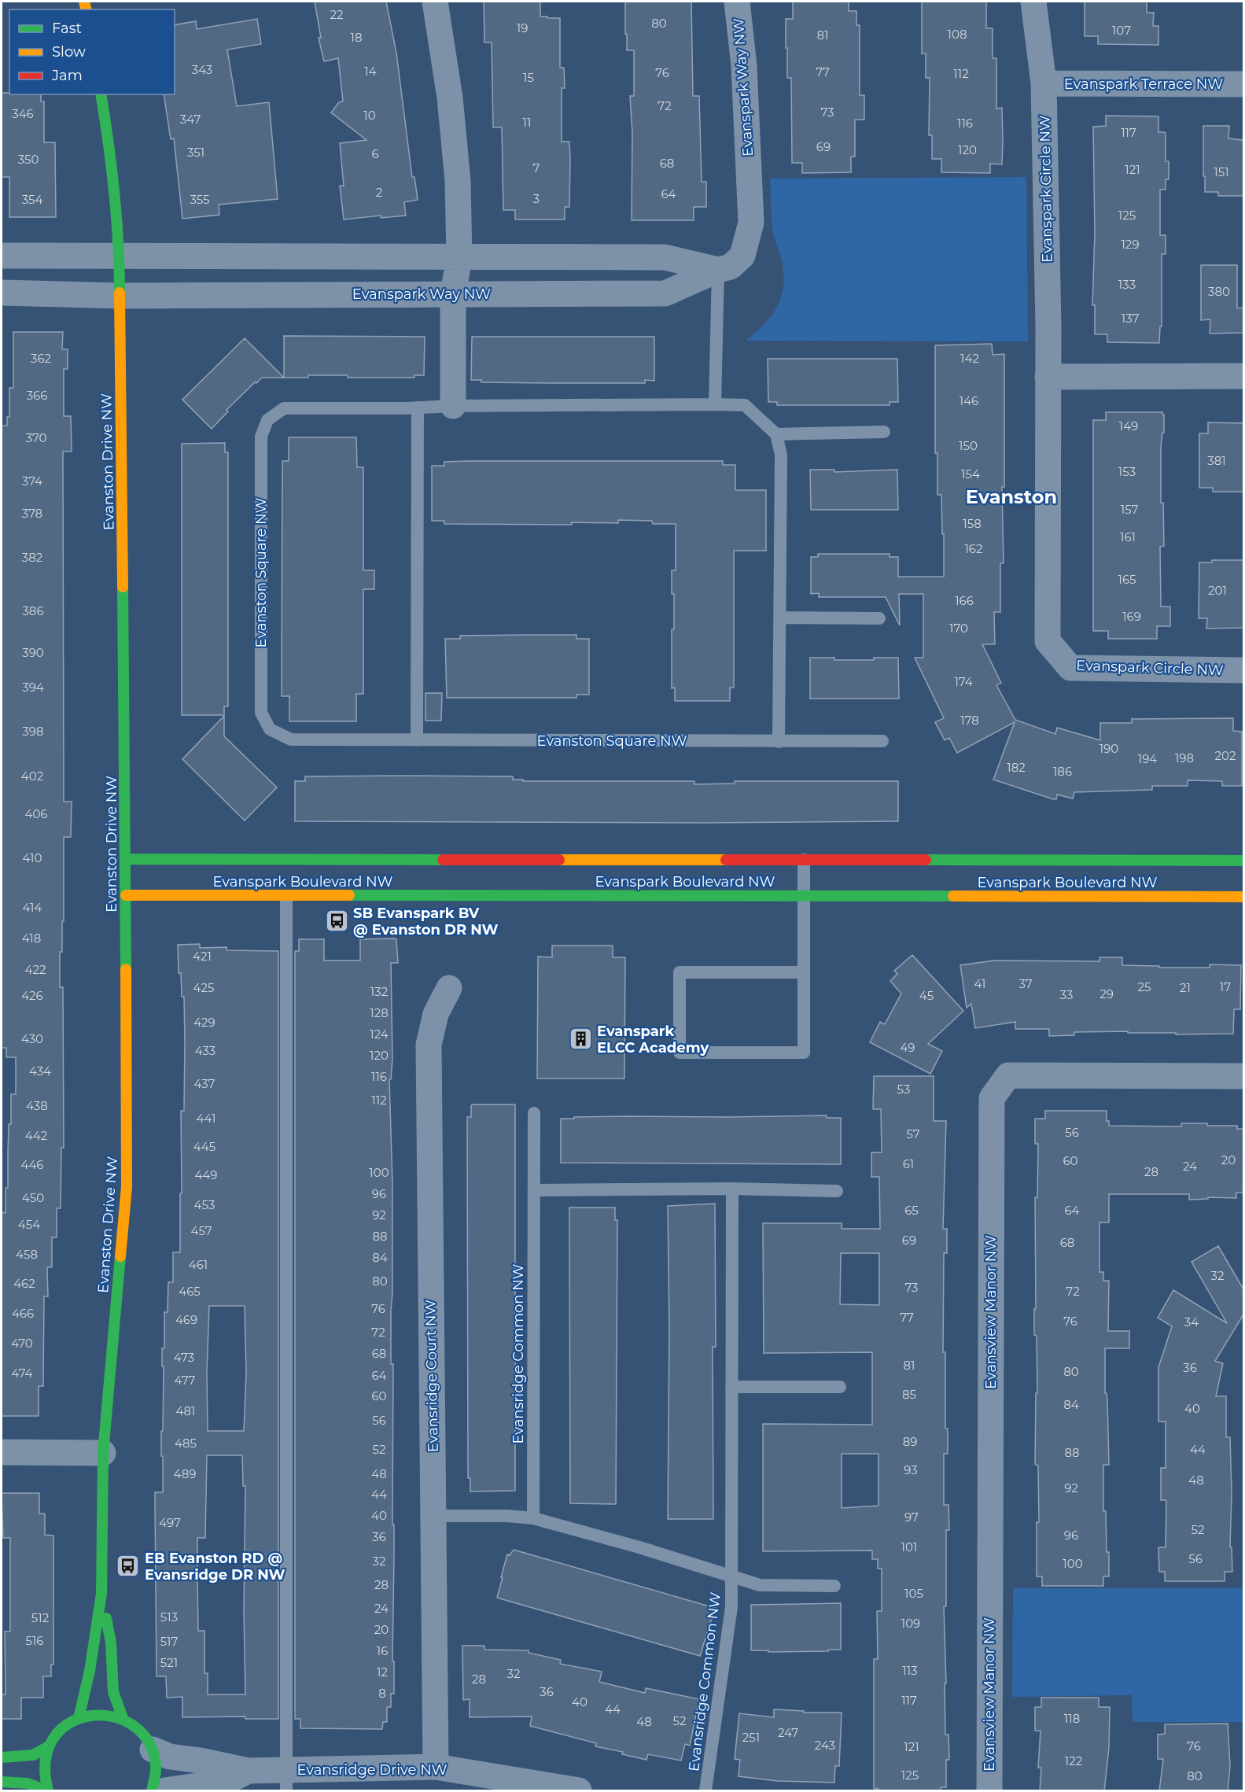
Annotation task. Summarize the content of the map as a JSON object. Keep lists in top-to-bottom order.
{
  "streets": {
    "street": [
      "Evanspark Terrace NW",
      "Evanspark Way NW",
      "Evanspark Circle NW",
      "Evanston Drive NW",
      "Evanspark Boulevard NW",
      "Evansview Manor NW",
      "Evansridge Court NW",
      "Evansridge Drive NW"
    ],
    "lane": ["Evanston Square NW", "Evansridge Common NW"]
  },
  "crossings": [
    ["Evanspark Terrace NW", "Evanspark Circle NW"],
    ["Evanspark Way NW", "Evanston Drive NW"],
    ["Evanston Drive NW", "Evanspark Boulevard NW"],
    ["Evansridge Common NW", "Evansridge Court NW"],
    ["Evansridge Court NW", "Evansridge Drive NW"]
  ],
  "districts": ["Evanston"],
  "places": {
    "bus stop": ["SB Evanspark BV @ Evanston DR NW", "EB Evanston RD @ Evansridge DR NW"],
    "building": ["Evanspark ELCC Academy"]
  },
  "house_numbers": [
    "22",
    "80",
    "19",
    "107",
    "108",
    "81",
    "18",
    "343",
    "14",
    "77",
    "76",
    "112",
    "15",
    "72",
    "73",
    "346",
    "10",
    "347",
    "11",
    "116",
    "117",
    "69",
    "120",
    "351",
    "6",
    "350",
    "68",
    "7",
    "121",
    "151",
    "2",
    "64",
    "3",
    "354",
    "355",
    "125",
    "129",
    "133",
    "380",
    "137",
    "362",
    "142",
    "366",
    "146",
    "149",
    "370",
    "150",
    "381",
    "153",
    "154",
    "374",
    "157",
    "378",
    "158",
    "161",
    "162",
    "382",
    "165",
    "201",
    "166",
    "386",
    "169",
    "170",
    "390",
    "174",
    "394",
    "178",
    "398",
    "190",
    "202",
    "198",
    "194",
    "182",
    "186",
    "402",
    "406",
    "410",
    "414",
    "418",
    "421",
    "422",
    "41",
    "37",
    "25",
    "17",
    "425",
    "21",
    "132",
    "29",
    "33",
    "426",
    "45",
    "128",
    "429",
    "124",
    "430",
    "49",
    "433",
    "120",
    "434",
    "116",
    "437",
    "53",
    "112",
    "438",
    "441",
    "56",
    "57",
    "442",
    "445",
    "20",
    "60",
    "61",
    "446",
    "24",
    "28",
    "100",
    "449",
    "96",
    "450",
    "453",
    "65",
    "64",
    "92",
    "454",
    "457",
    "88",
    "69",
    "68",
    "458",
    "84",
    "461",
    "32",
    "80",
    "462",
    "73",
    "465",
    "72",
    "76",
    "466",
    "77",
    "469",
    "76",
    "34",
    "72",
    "470",
    "68",
    "473",
    "81",
    "36",
    "80",
    "474",
    "64",
    "477",
    "85",
    "60",
    "84",
    "40",
    "481",
    "56",
    "89",
    "485",
    "52",
    "44",
    "88",
    "93",
    "489",
    "48",
    "48",
    "92",
    "44",
    "40",
    "97",
    "497",
    "52",
    "96",
    "36",
    "101",
    "56",
    "32",
    "100",
    "28",
    "105",
    "24",
    "513",
    "512",
    "109",
    "20",
    "516",
    "517",
    "16",
    "521",
    "113",
    "12",
    "32",
    "28",
    "36",
    "8",
    "117",
    "40",
    "44",
    "118",
    "52",
    "48",
    "247",
    "251",
    "243",
    "76",
    "121",
    "122",
    "125",
    "80"
  ],
  "legend": ["Fast", "Slow", "Jam"]
}
